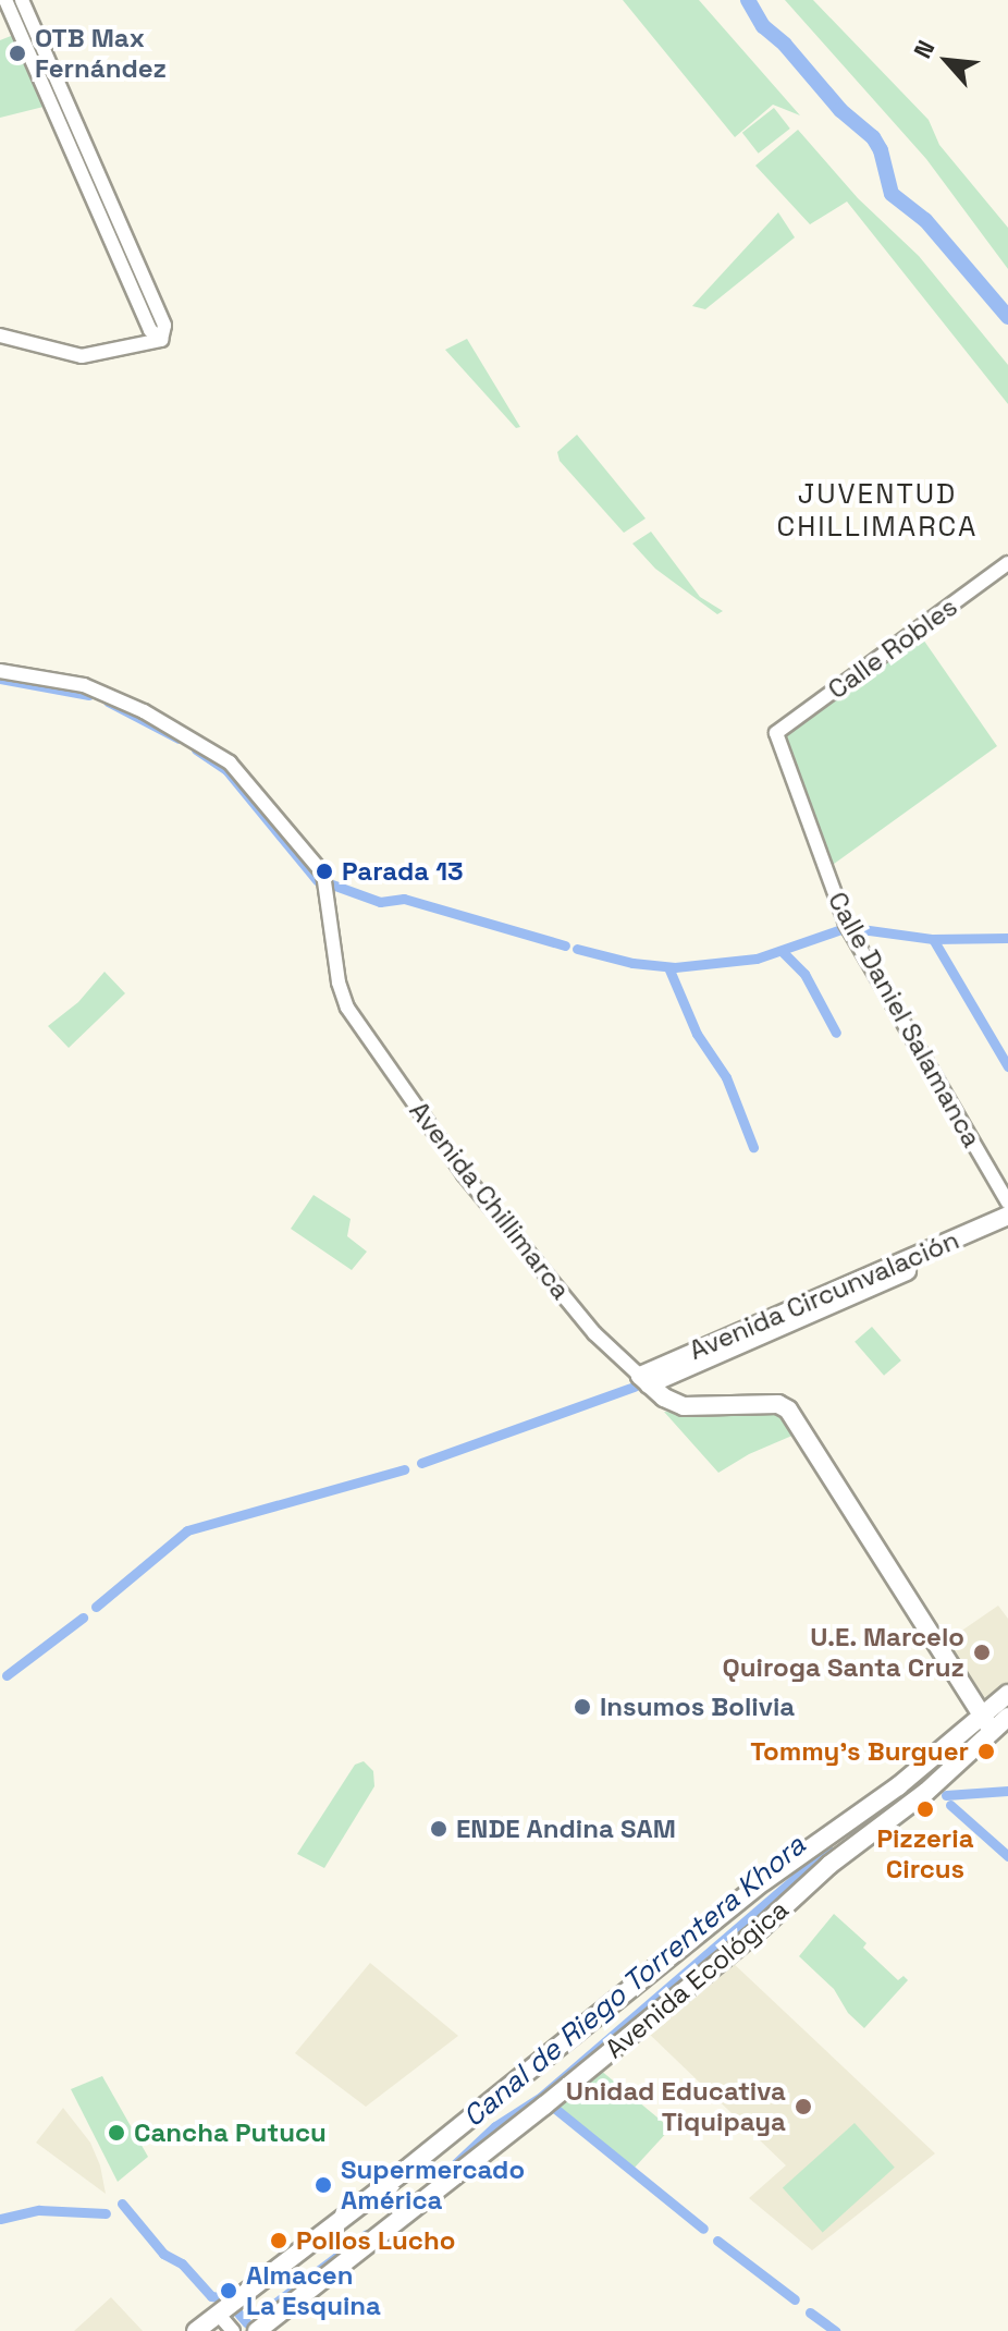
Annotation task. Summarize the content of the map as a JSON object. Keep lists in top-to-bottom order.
{
  "streets": {
    "main road": ["Avenida Chillimarca", "Avenida Circunvalación", "Avenida Ecológica"],
    "street": ["Calle Robles", "Calle Daniel Salamanca"]
  },
  "crossings": [
    ["Calle Robles", "Calle Daniel Salamanca"],
    ["Avenida Chillimarca", "Avenida Circunvalación"],
    ["Avenida Chillimarca", "Avenida Ecológica"]
  ],
  "districts": ["JUVENTUD CHILLIMARCA"],
  "water": ["Canal de Riego Torrentera Khora"],
  "places": [
    "OTB Max Fernández",
    "Parada 13",
    "U.E. Marcelo Quiroga Santa Cruz",
    "Insumos Bolivia",
    "Tommy's Burguer",
    "Pizzeria Circus",
    "ENDE Andina SAM",
    "Unidad Educativa Tiquipaya",
    "Cancha Putucu",
    "Supermercado América",
    "Pollos Lucho",
    "Almacen La Esquina"
  ],
  "north": "top left"
}
